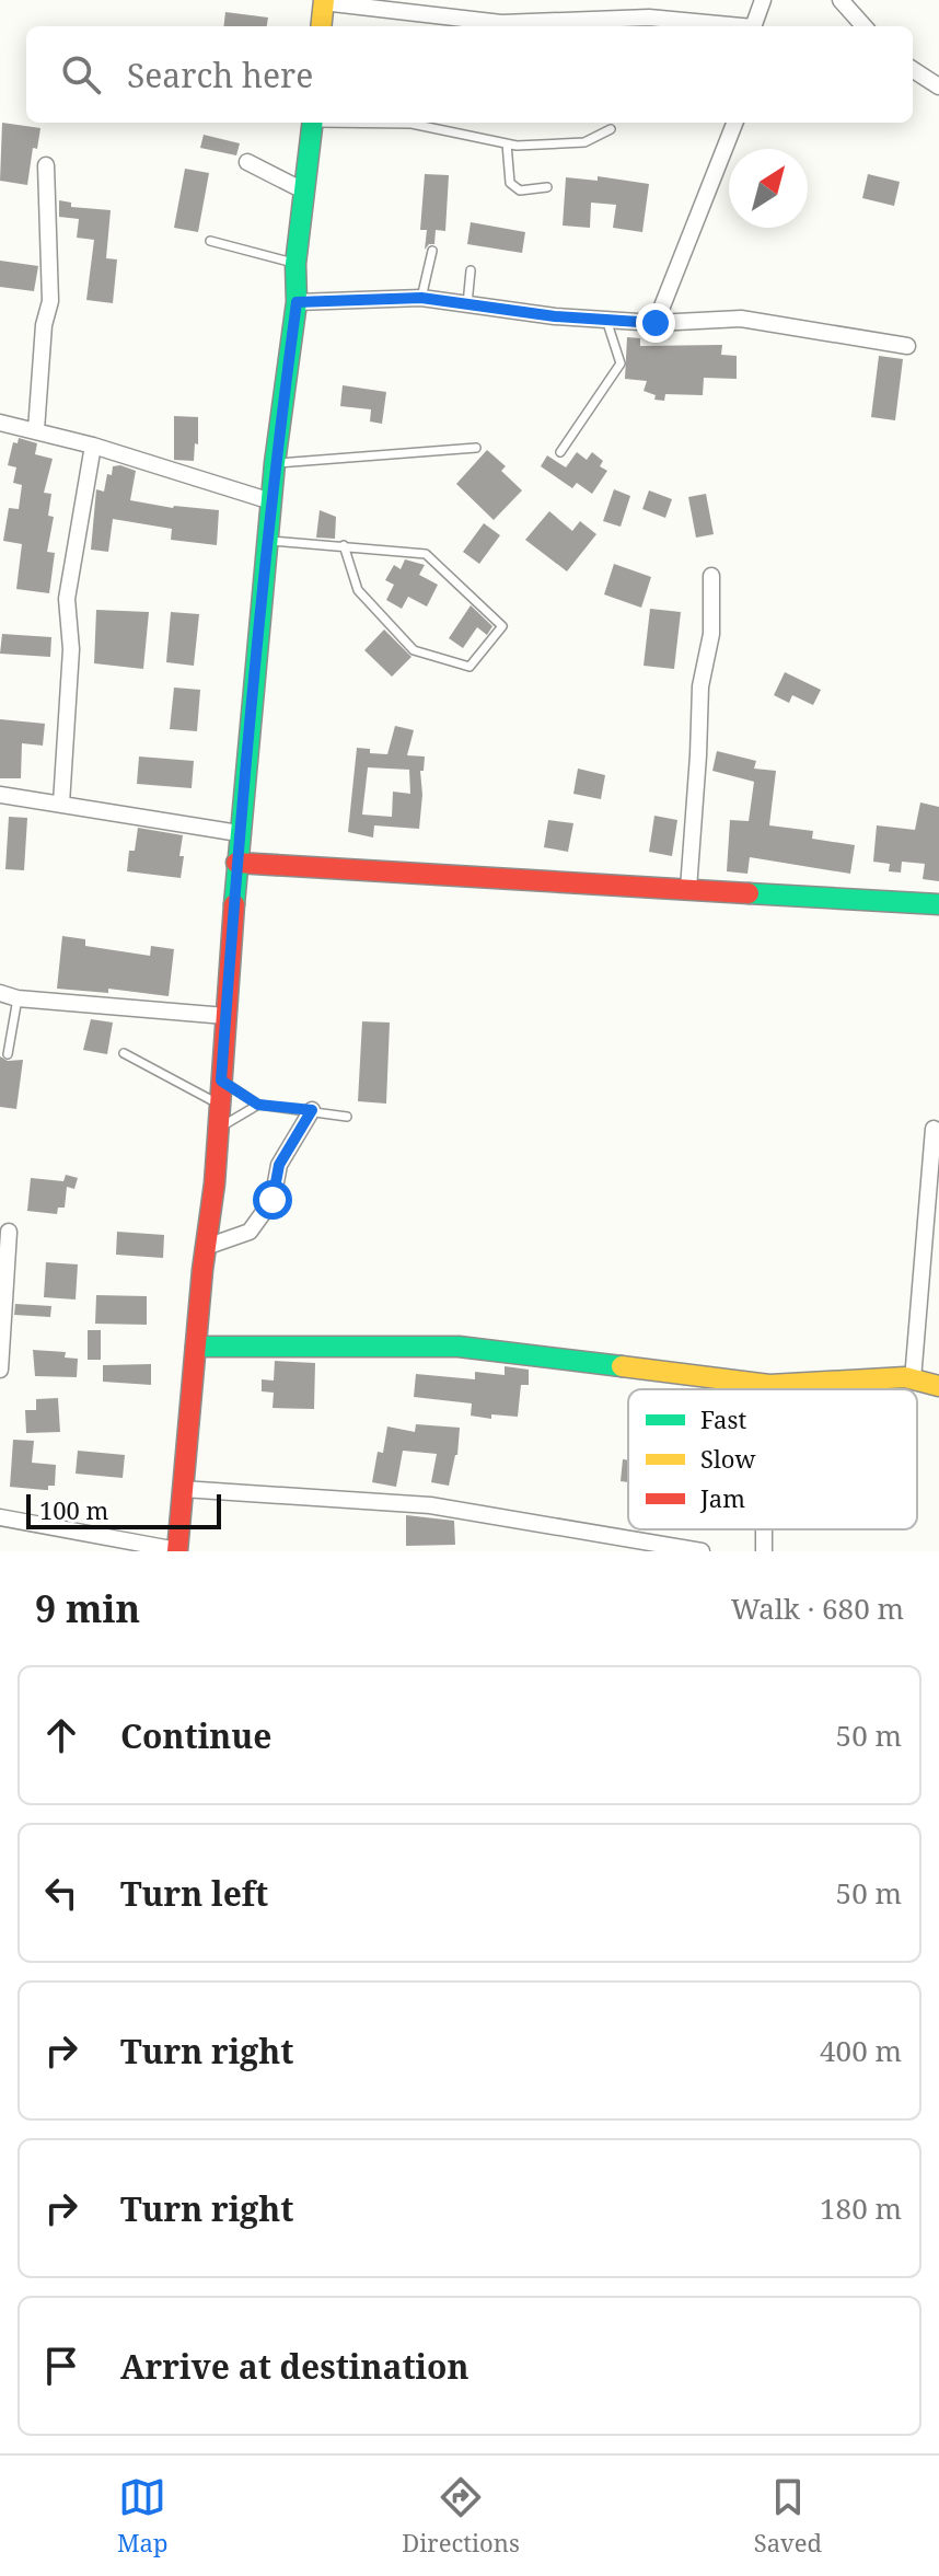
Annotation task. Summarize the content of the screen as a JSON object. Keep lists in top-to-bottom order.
{
  "legend": ["Fast", "Slow", "Jam"],
  "scale_bar": "100 m",
  "north": "top right",
  "page": {
    "search": "Search here",
    "scale": "100 m",
    "heading": ["9 min", "Walk · 680 m"],
    "list": [
      ["Continue", "50 m"],
      ["Turn left", "50 m"],
      ["Turn right", "400 m"],
      ["Turn right", "180 m"],
      "Arrive at destination"
    ],
    "nav": ["Map", "Directions", "Saved"]
  }
}
